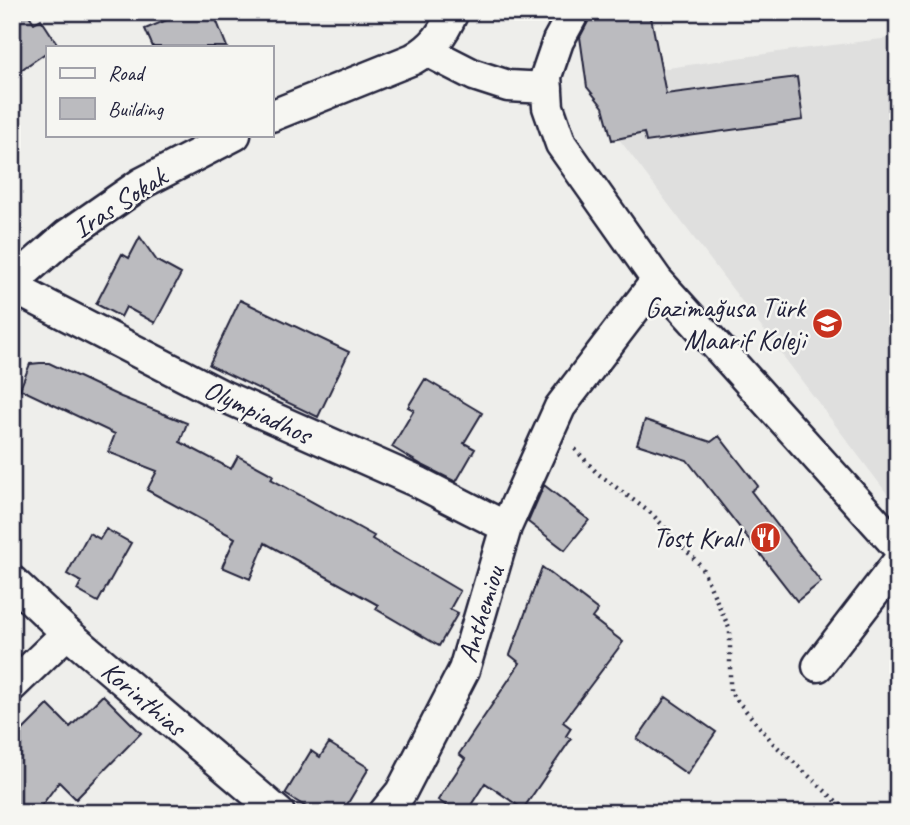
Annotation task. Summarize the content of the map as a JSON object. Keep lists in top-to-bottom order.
{
  "streets": {
    "street": [
      "Iras Sokak",
      "Olympiadhos",
      "Anthemiou",
      "Korinthias"
    ]
  },
  "crossings": [
    ["Iras Sokak", "Olympiadhos"],
    ["Olympiadhos", "Anthemiou"]
  ],
  "places": {
    "school or university": ["Gazimağusa Türk Maarif Koleji"],
    "restaurant": ["Tost Kralı"]
  },
  "legend": ["Road", "Building"]
}
